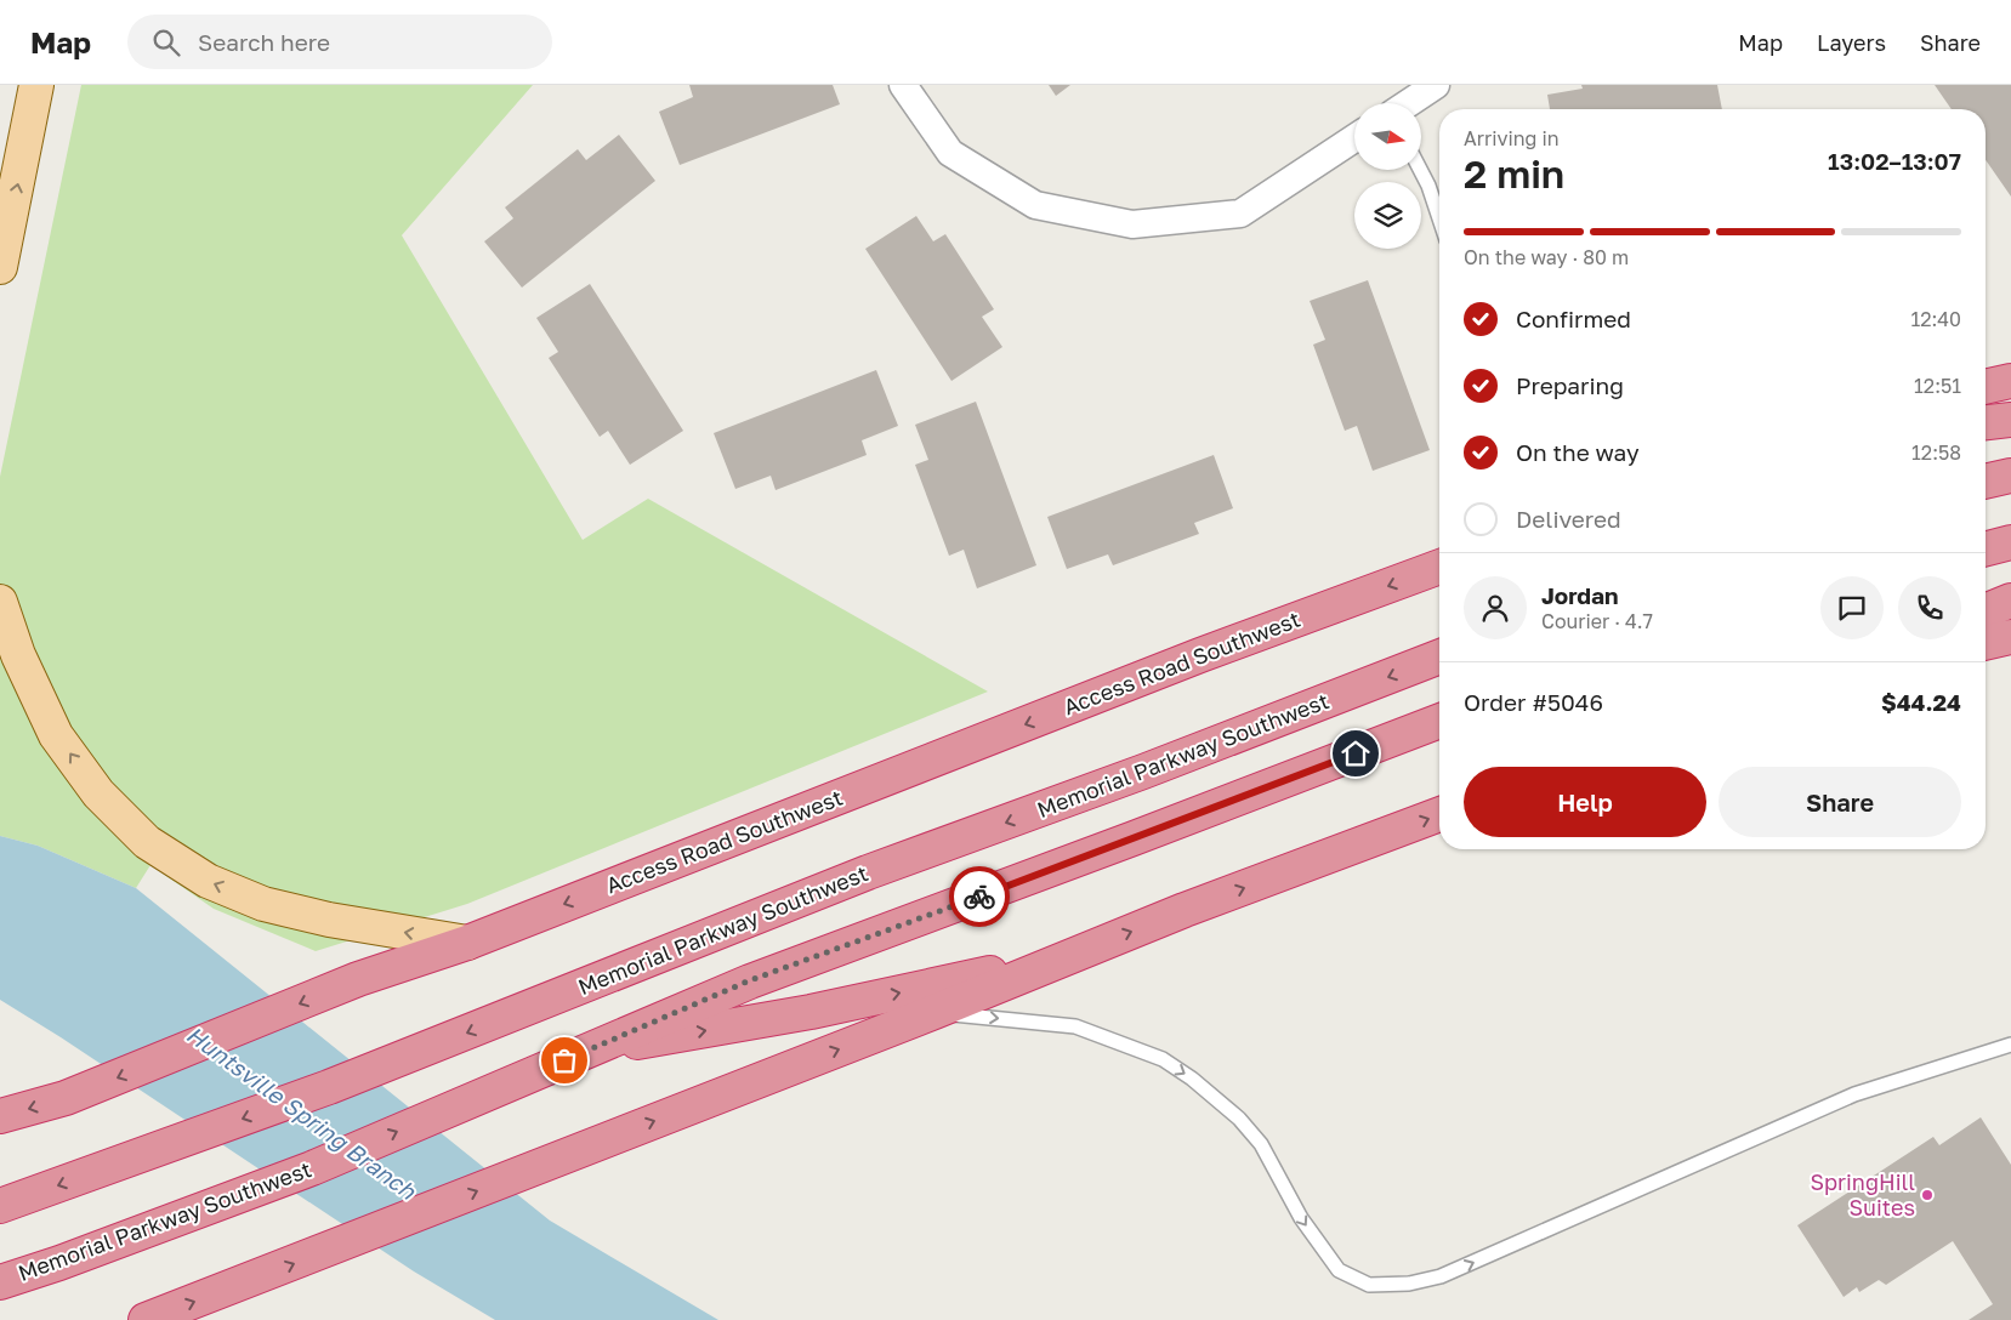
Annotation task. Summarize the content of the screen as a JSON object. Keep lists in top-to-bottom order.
{
  "streets": {
    "highway": ["Access Road Southwest", "Memorial Parkway Southwest"]
  },
  "water": ["Huntsville Spring Branch"],
  "places": ["SpringHill Suites"],
  "north": "right",
  "page": {
    "header": "Map",
    "search": "Search here",
    "nav": ["Map", "Layers", "Share"],
    "heading": ["2 min", "Arriving in", "13:02–13:07"],
    "panel": [
      "Jordan",
      "Courier · 4.7",
      "Order #5046",
      "$44.24"
    ],
    "bar": "On the way · 80 m",
    "list": [
      ["Confirmed", "12:40"],
      ["Preparing", "12:51"],
      ["On the way", "12:58"],
      "Delivered"
    ],
    "buttons": ["Help", "Share"]
  }
}
